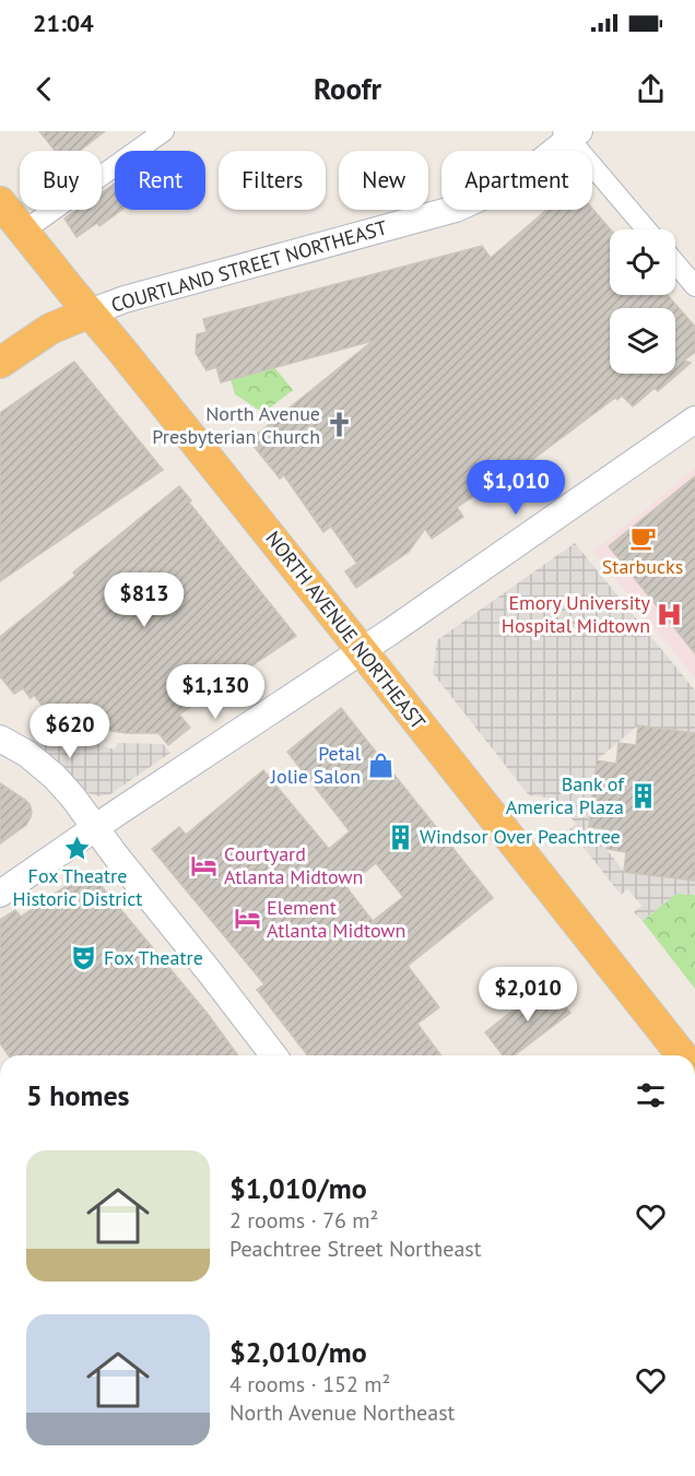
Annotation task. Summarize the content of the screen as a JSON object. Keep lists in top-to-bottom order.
{
  "streets": {
    "highway": ["NORTH AVENUE NORTHEAST"],
    "main road": ["COURTLAND STREET NORTHEAST"]
  },
  "crossings": [
    ["COURTLAND STREET NORTHEAST", "NORTH AVENUE NORTHEAST"]
  ],
  "places": {
    "church": ["North Avenue Presbyterian Church"],
    "cafe": ["Starbucks"],
    "hospital": ["Emory University Hospital Midtown"],
    "shop": ["Petal Jolie Salon"],
    "building": ["Bank of America Plaza", "Windsor Over Peachtree"],
    "place": ["Fox Theatre Historic District"],
    "hotel": ["Courtyard Atlanta Midtown", "Element Atlanta Midtown"],
    "theatre": ["Fox Theatre"]
  },
  "page": {
    "status": "21:04",
    "header": "Roofr",
    "chip": [
      "Buy",
      "Rent",
      "Filters",
      "New",
      "Apartment"
    ],
    "price": [
      "$1,010",
      "$813",
      "$1,130",
      "$620",
      "$2,010"
    ],
    "heading": "5 homes",
    "list": [
      {
        "name": "$1,010/mo",
        "note": "2 rooms · 76 m² · Peachtree Street Northeast"
      },
      {
        "name": "$2,010/mo",
        "note": "4 rooms · 152 m² · North Avenue Northeast"
      }
    ]
  }
}
